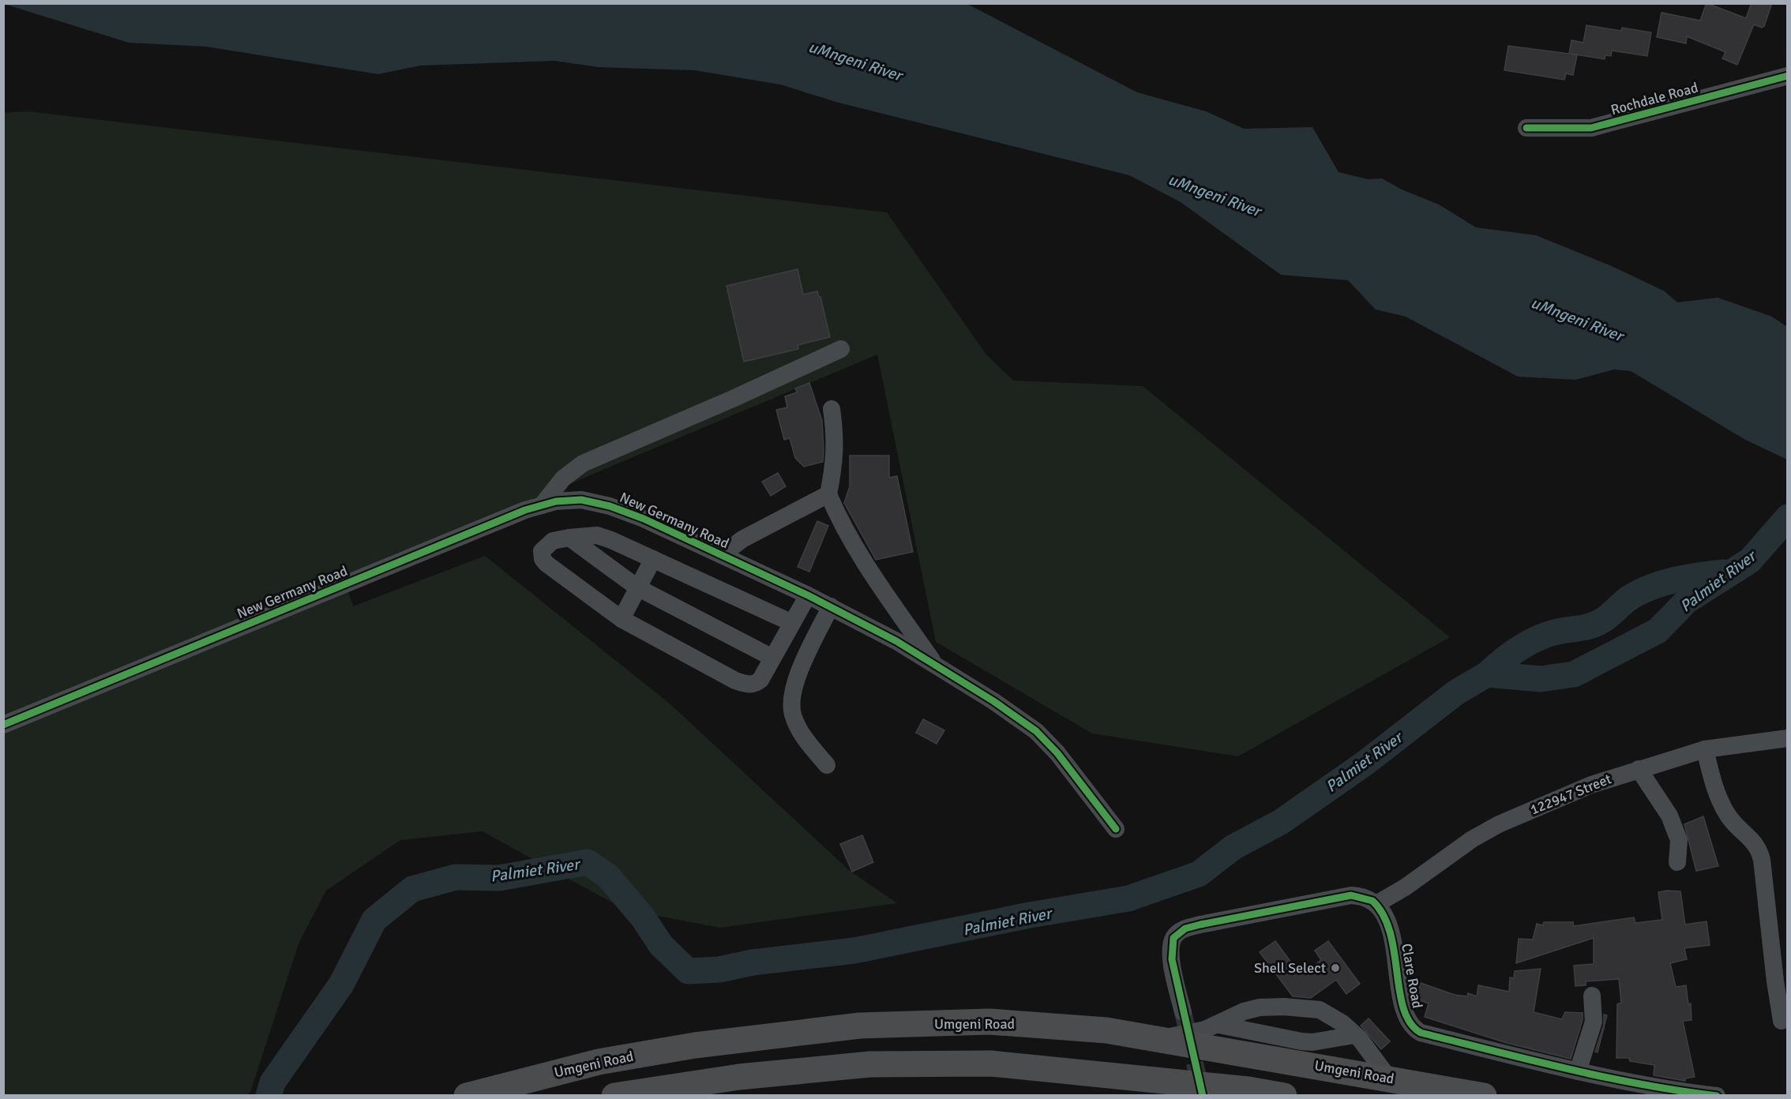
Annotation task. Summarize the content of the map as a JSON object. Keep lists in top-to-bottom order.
{
  "streets": {
    "highway": ["Umgeni Road"],
    "street": [
      "Rochdale Road",
      "New Germany Road",
      "122947 Street",
      "Clare Road"
    ]
  },
  "crossings": [
    ["122947 Street", "Clare Road"]
  ],
  "water": ["uMngeni River", "Palmiet River"],
  "places": ["Shell Select"]
}
